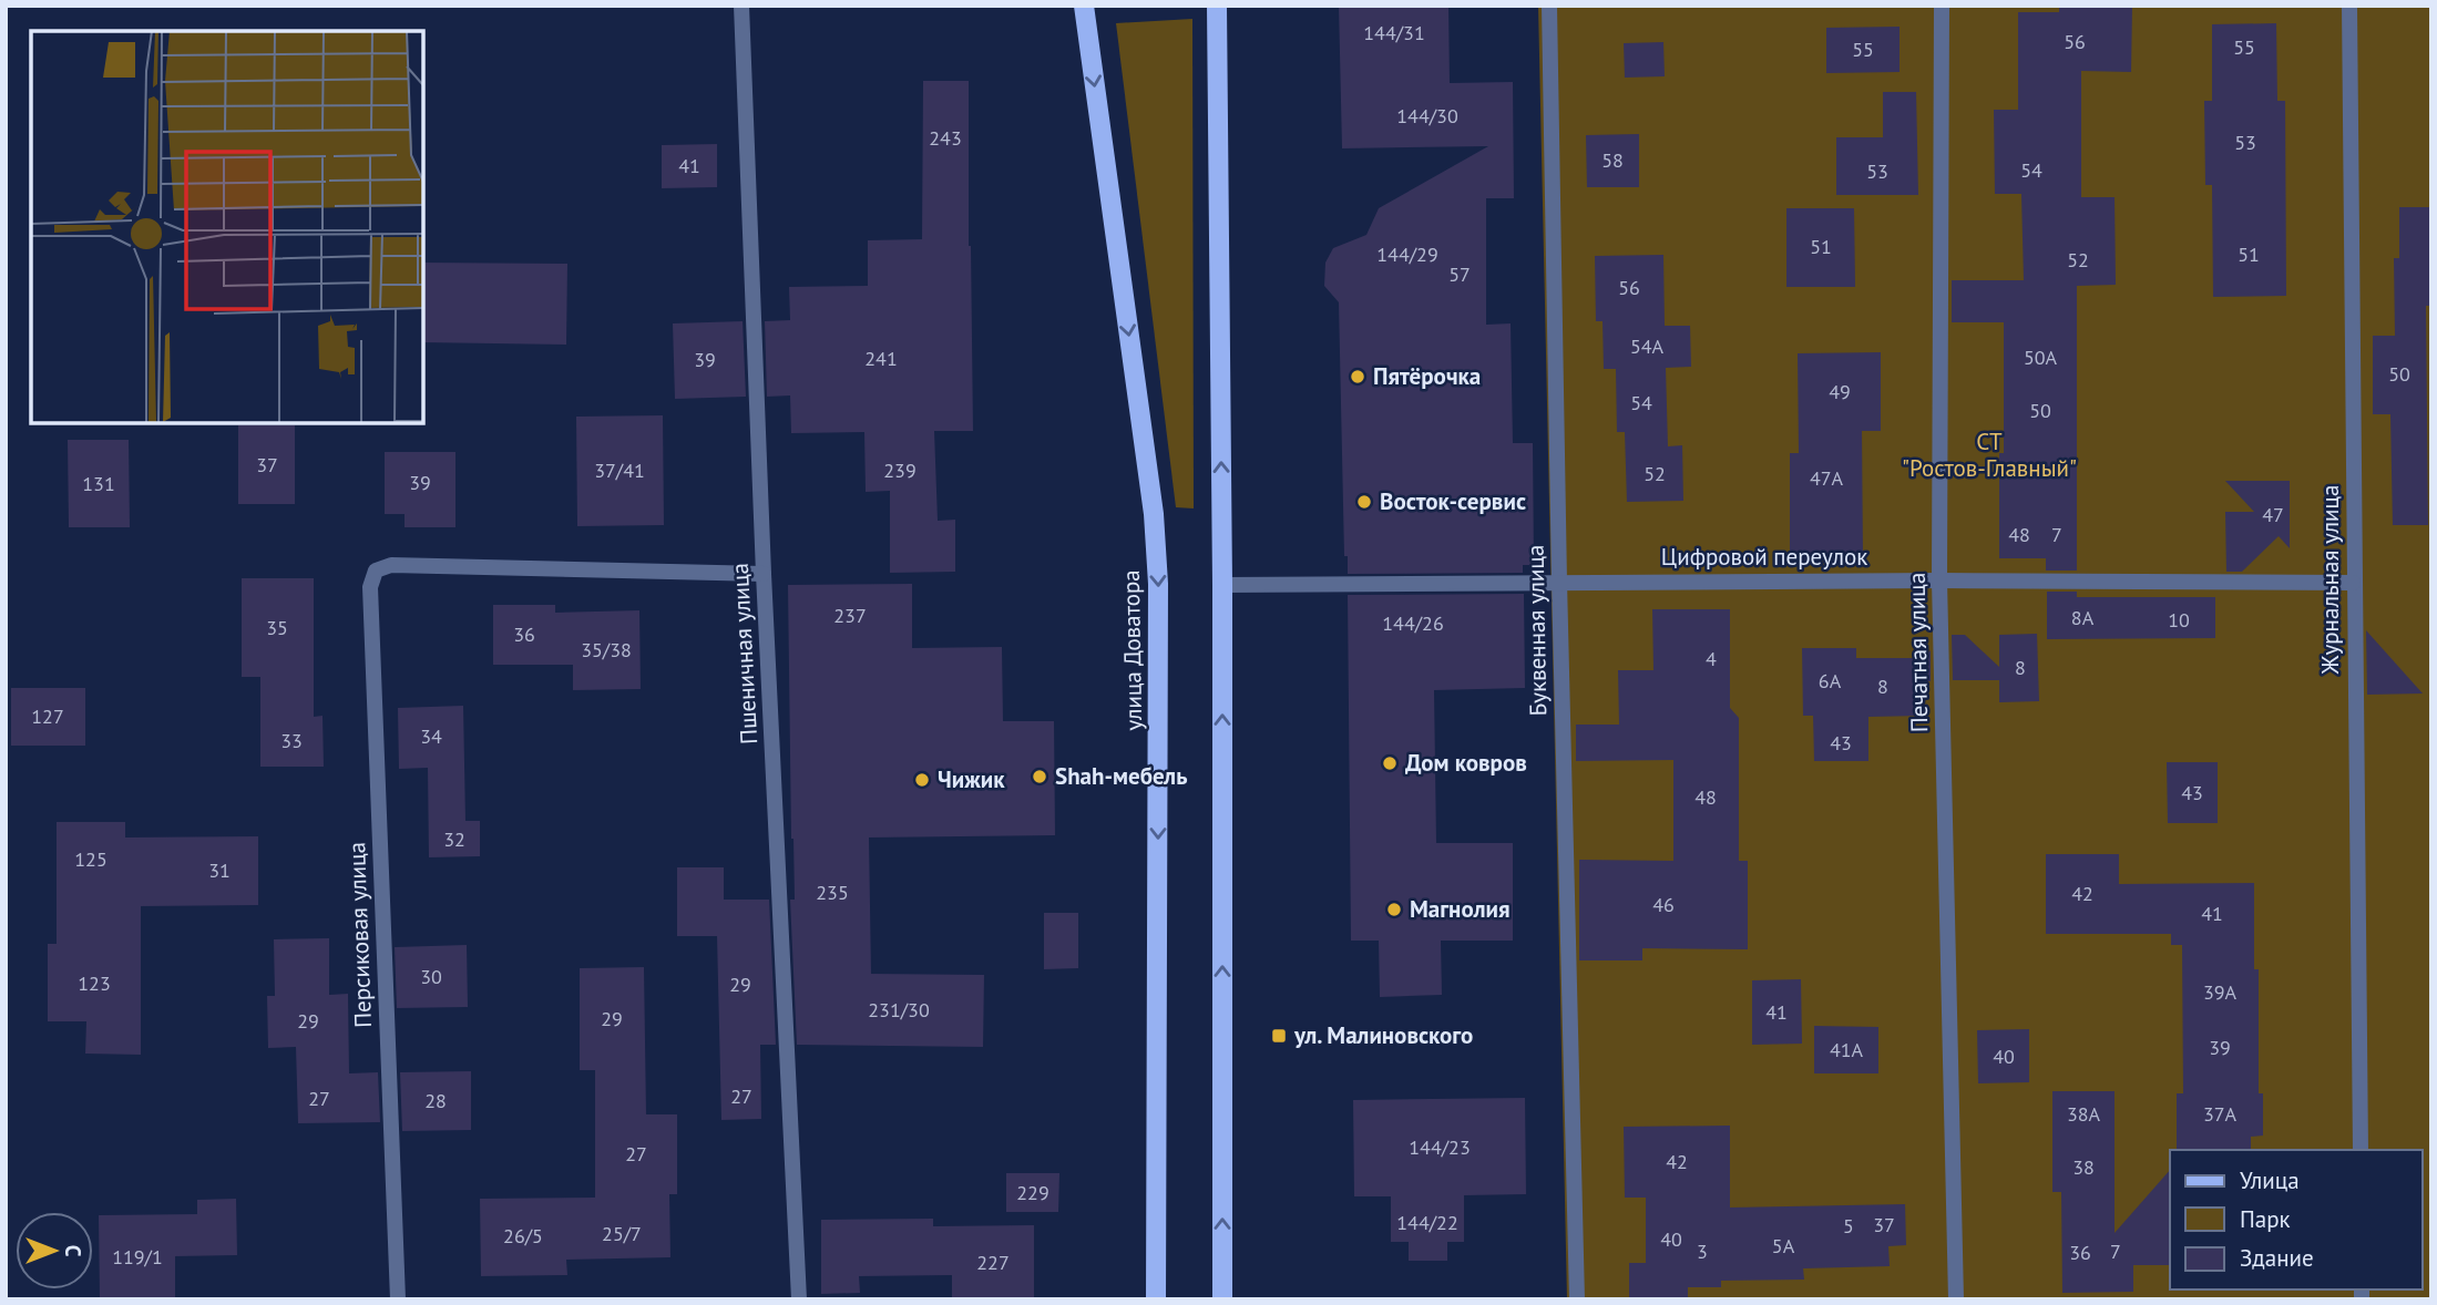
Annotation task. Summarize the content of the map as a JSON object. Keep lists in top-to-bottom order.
{
  "streets": {
    "main road": ["улица Доватора"],
    "street": [
      "Цифровой переулок",
      "Журнальная улица",
      "Буквенная улица",
      "Печатная улица",
      "Пшеничная улица",
      "Персиковая улица"
    ]
  },
  "crossings": [
    ["Цифровой переулок", "Журнальная улица"],
    ["Цифровой переулок", "Буквенная улица"],
    ["Цифровой переулок", "Печатная улица"],
    ["Пшеничная улица", "Персиковая улица"]
  ],
  "parks": ["СТ \"Ростов-Главный\""],
  "places": {
    "other": [
      "Пятёрочка",
      "Восток-сервис",
      "Дом ковров",
      "Shah-мебель",
      "Чижик",
      "Магнолия"
    ],
    "transit": ["ул. Малиновского"]
  },
  "house_numbers": [
    "144/31",
    "56",
    "55",
    "55",
    "144/30",
    "243",
    "53",
    "58",
    "41",
    "54",
    "53",
    "51",
    "144/29",
    "51",
    "52",
    "57",
    "56",
    "54А",
    "50А",
    "241",
    "39",
    "50",
    "49",
    "54",
    "50",
    "37",
    "37/41",
    "239",
    "52",
    "47А",
    "39",
    "131",
    "47",
    "48",
    "7",
    "237",
    "8А",
    "10",
    "144/26",
    "35",
    "36",
    "35/38",
    "4",
    "8",
    "6А",
    "8",
    "127",
    "34",
    "33",
    "43",
    "43",
    "48",
    "32",
    "125",
    "31",
    "235",
    "42",
    "46",
    "41",
    "30",
    "123",
    "29",
    "39А",
    "231/30",
    "41",
    "29",
    "29",
    "39",
    "41А",
    "40",
    "27",
    "27",
    "28",
    "38А",
    "37А",
    "144/23",
    "27",
    "42",
    "38",
    "229",
    "144/22",
    "37",
    "5",
    "25/7",
    "26/5",
    "40",
    "5А",
    "3",
    "7",
    "36",
    "119/1",
    "227"
  ],
  "legend": ["Улица", "Парк", "Здание"],
  "north": "right"
}
